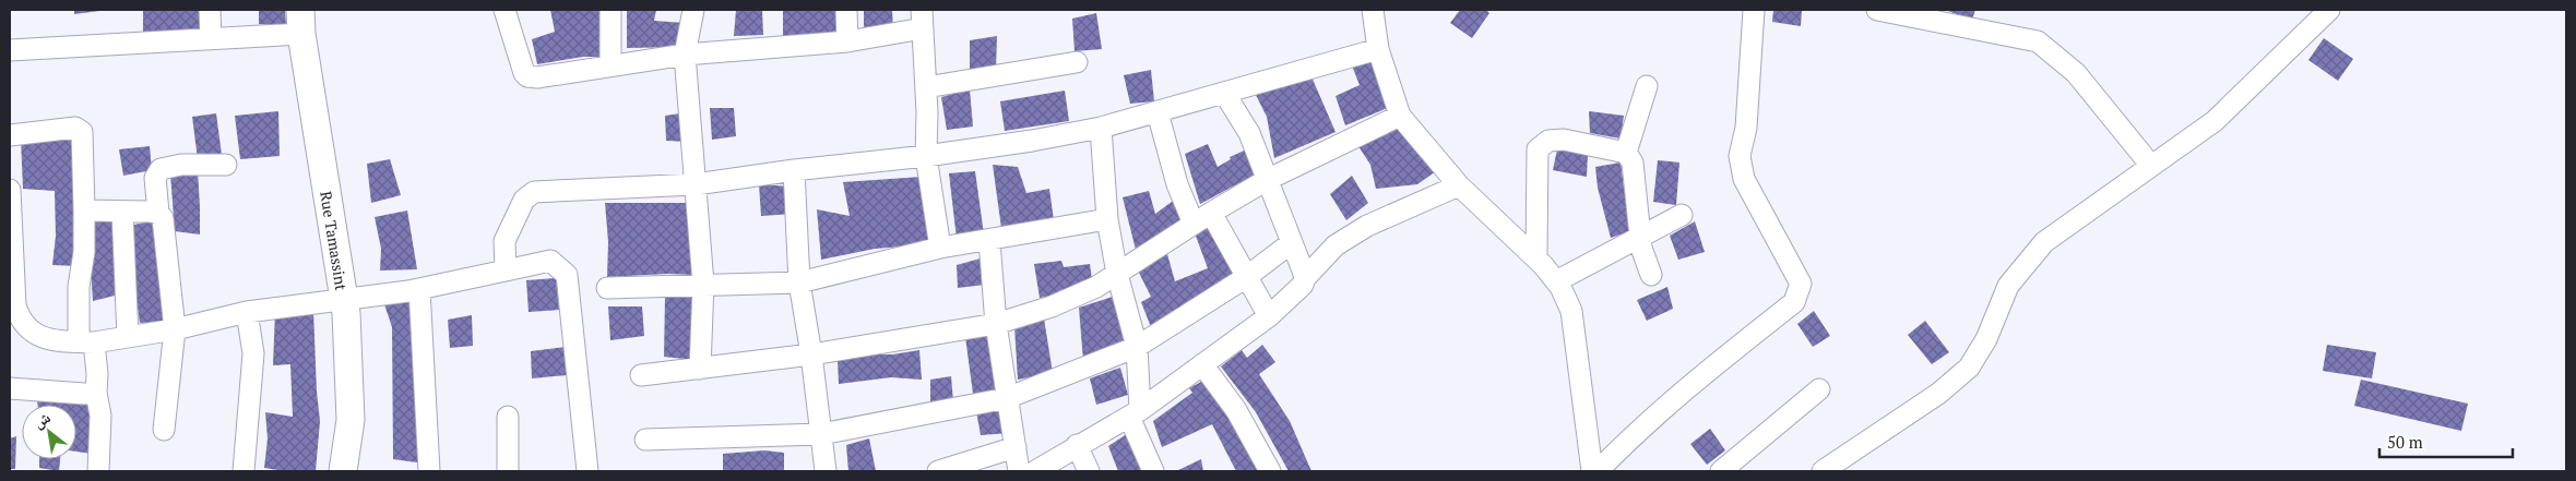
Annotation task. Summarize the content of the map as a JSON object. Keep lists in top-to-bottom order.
{
  "streets": {
    "main road": ["Rue Tamassint"]
  },
  "scale_bar": "50 m",
  "north": "top left"
}
